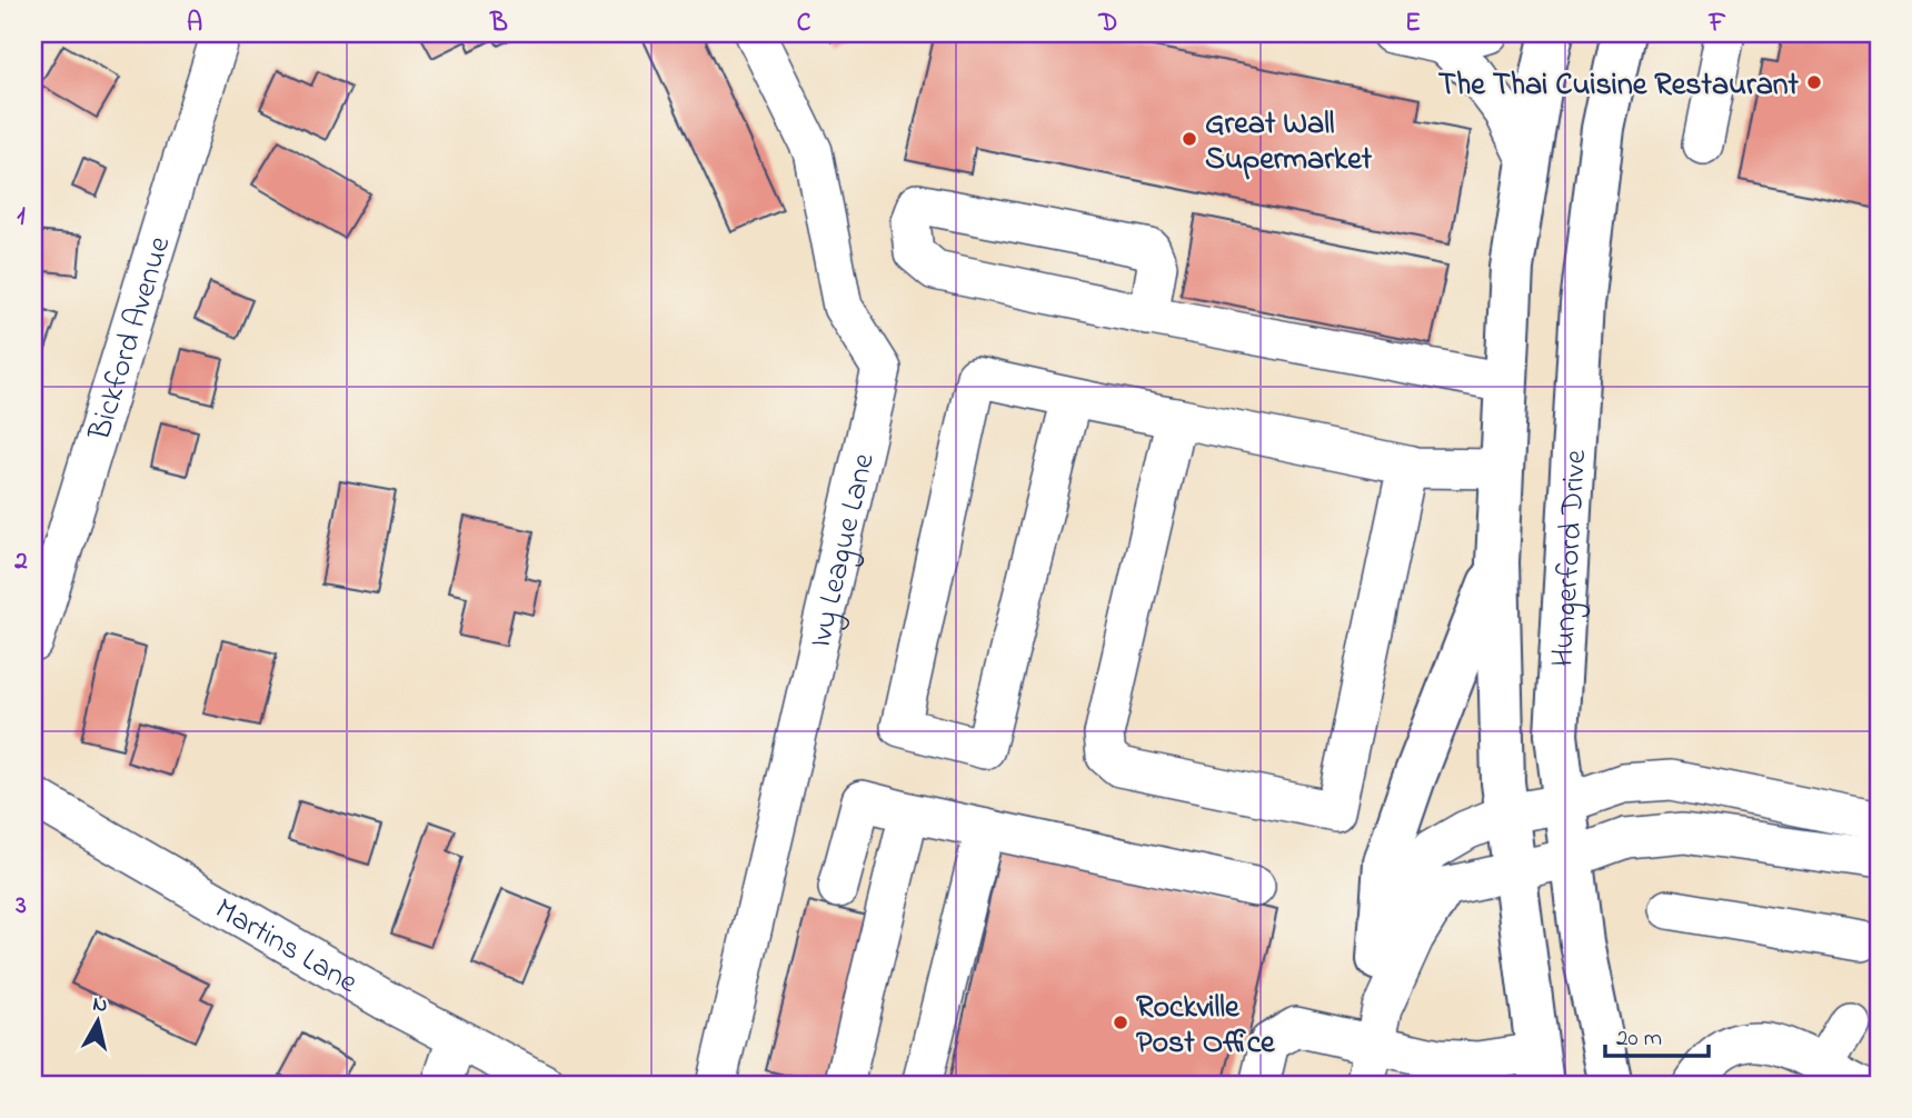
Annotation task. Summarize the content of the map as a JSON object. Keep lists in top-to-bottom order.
{
  "streets": {
    "main road": ["Hungerford Drive"],
    "street": ["Bickford Avenue", "Ivy League Lane", "Martins Lane"]
  },
  "places": ["The Thai Cuisine Restaurant", "Great Wall Supermarket", "Rockville Post Office"],
  "scale_bar": "20 m",
  "north": "top",
  "grid": {
    "columns": [
      "A",
      "B",
      "C",
      "D",
      "E",
      "F"
    ],
    "rows": ["1", "2", "3"]
  }
}
